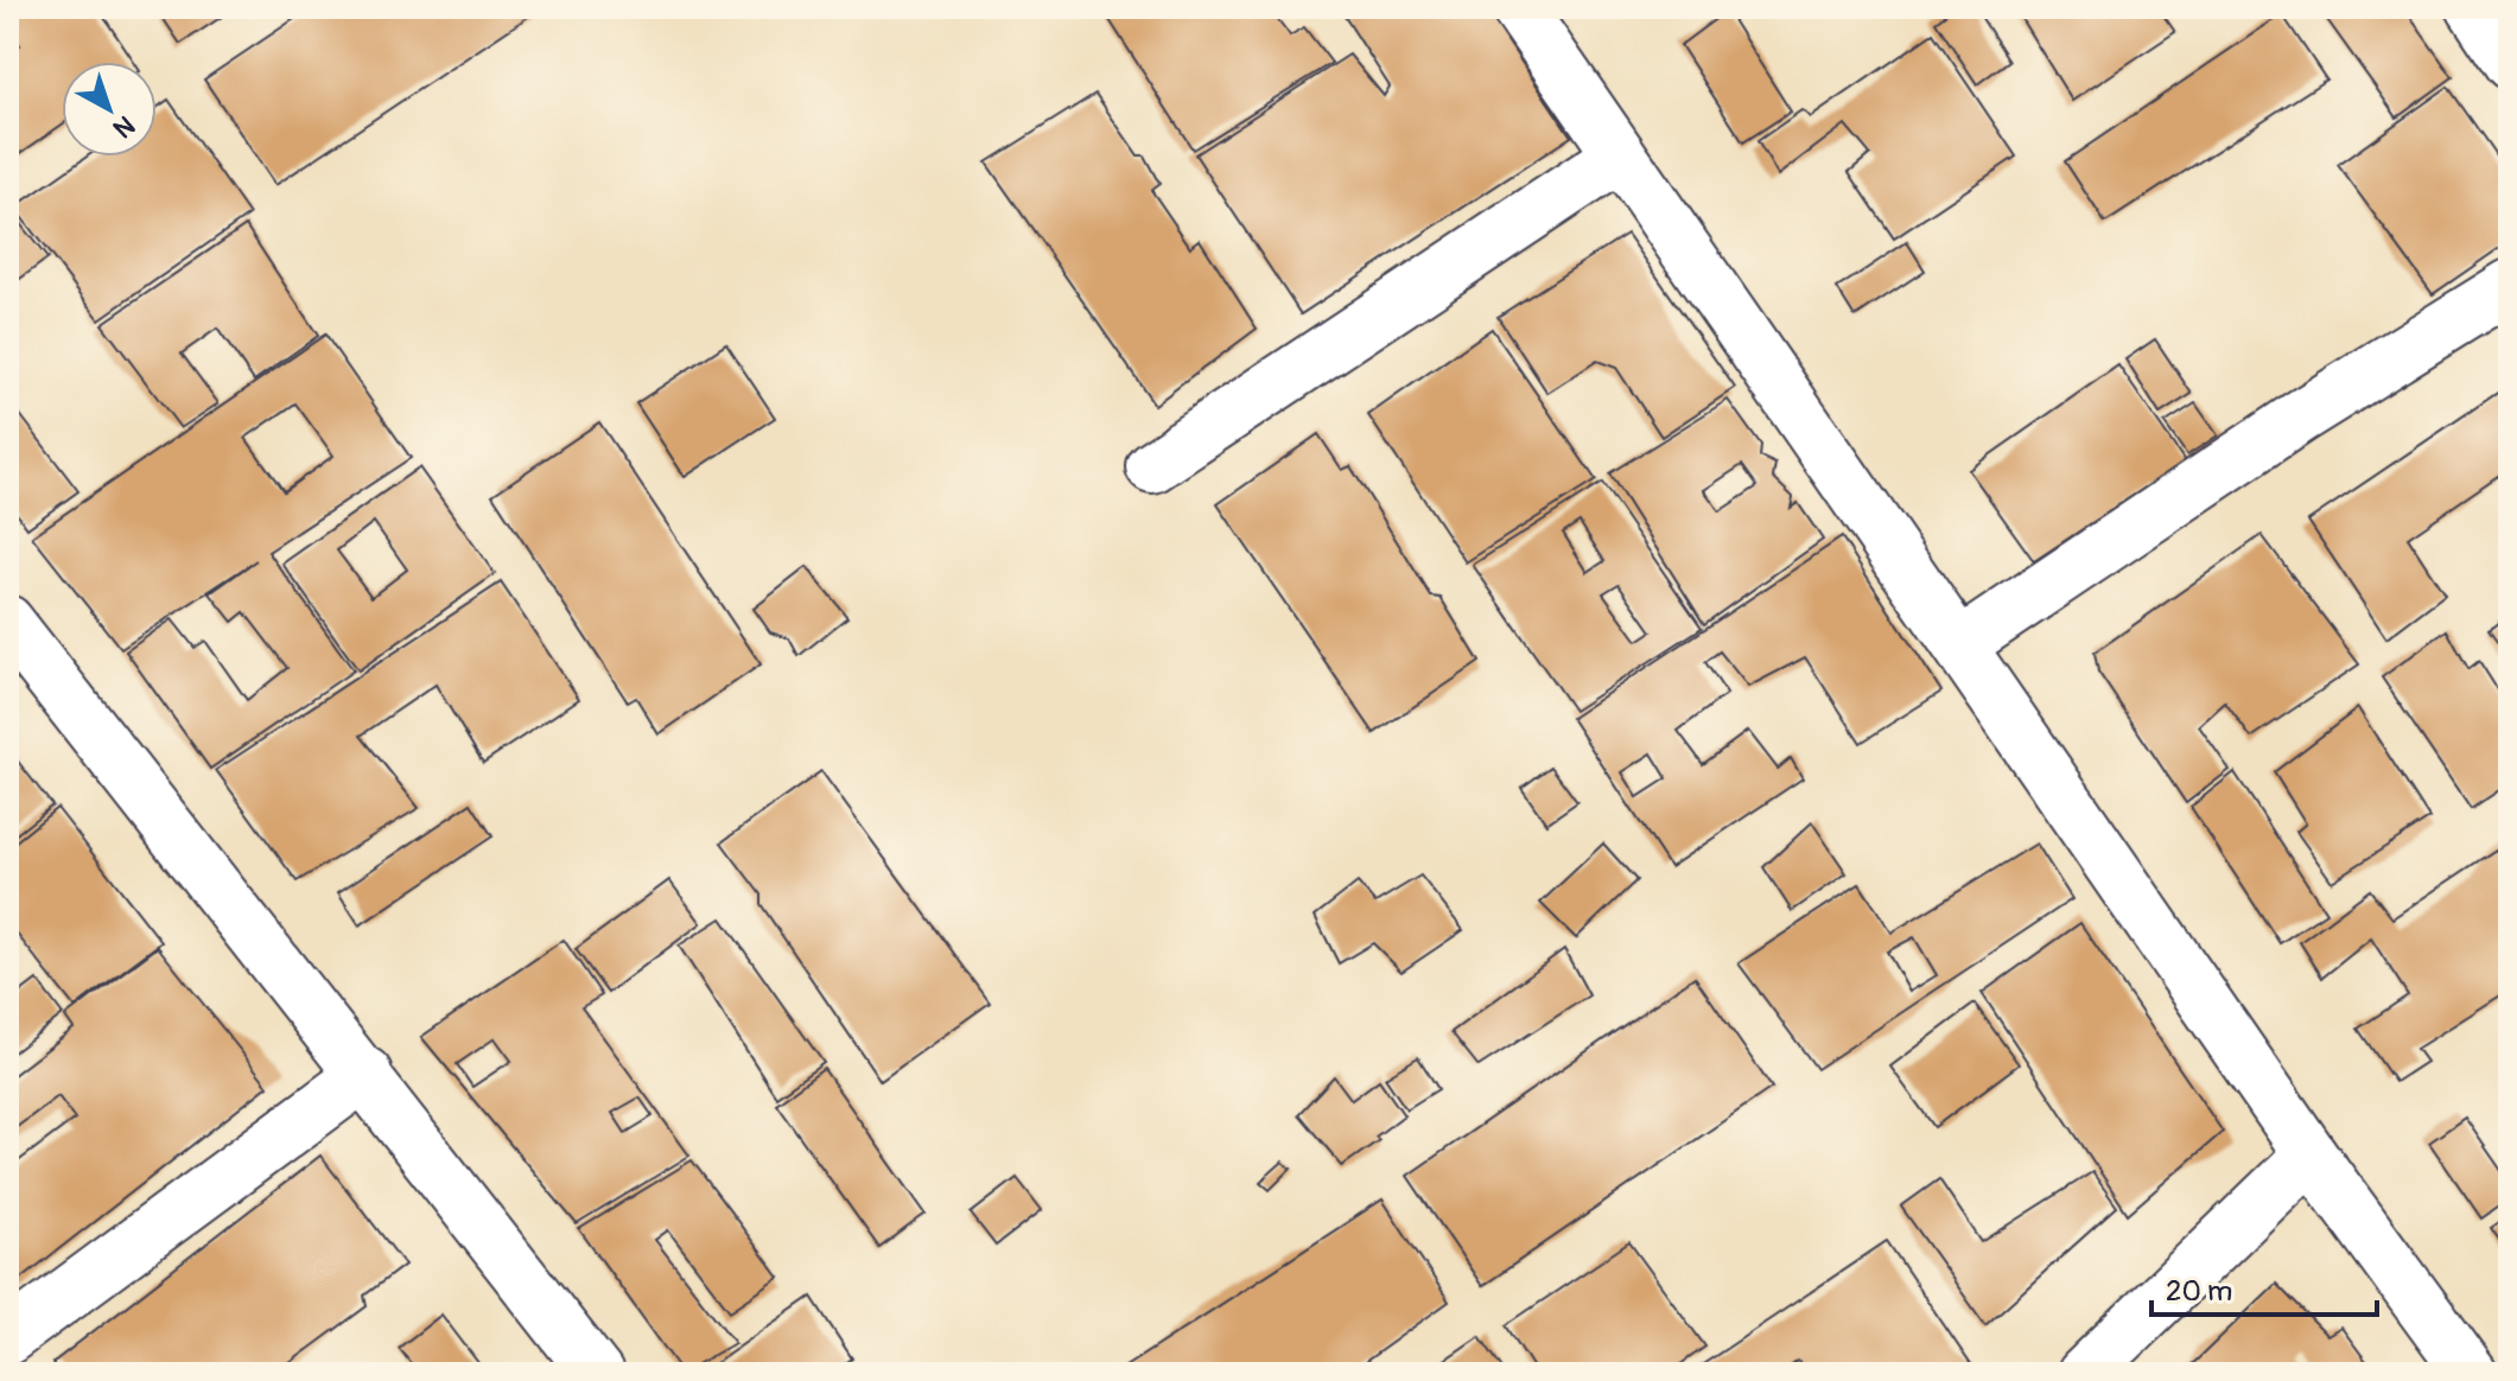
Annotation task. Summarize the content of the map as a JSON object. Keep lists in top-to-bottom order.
{
  "scale_bar": "20 m",
  "north": "bottom right"
}
